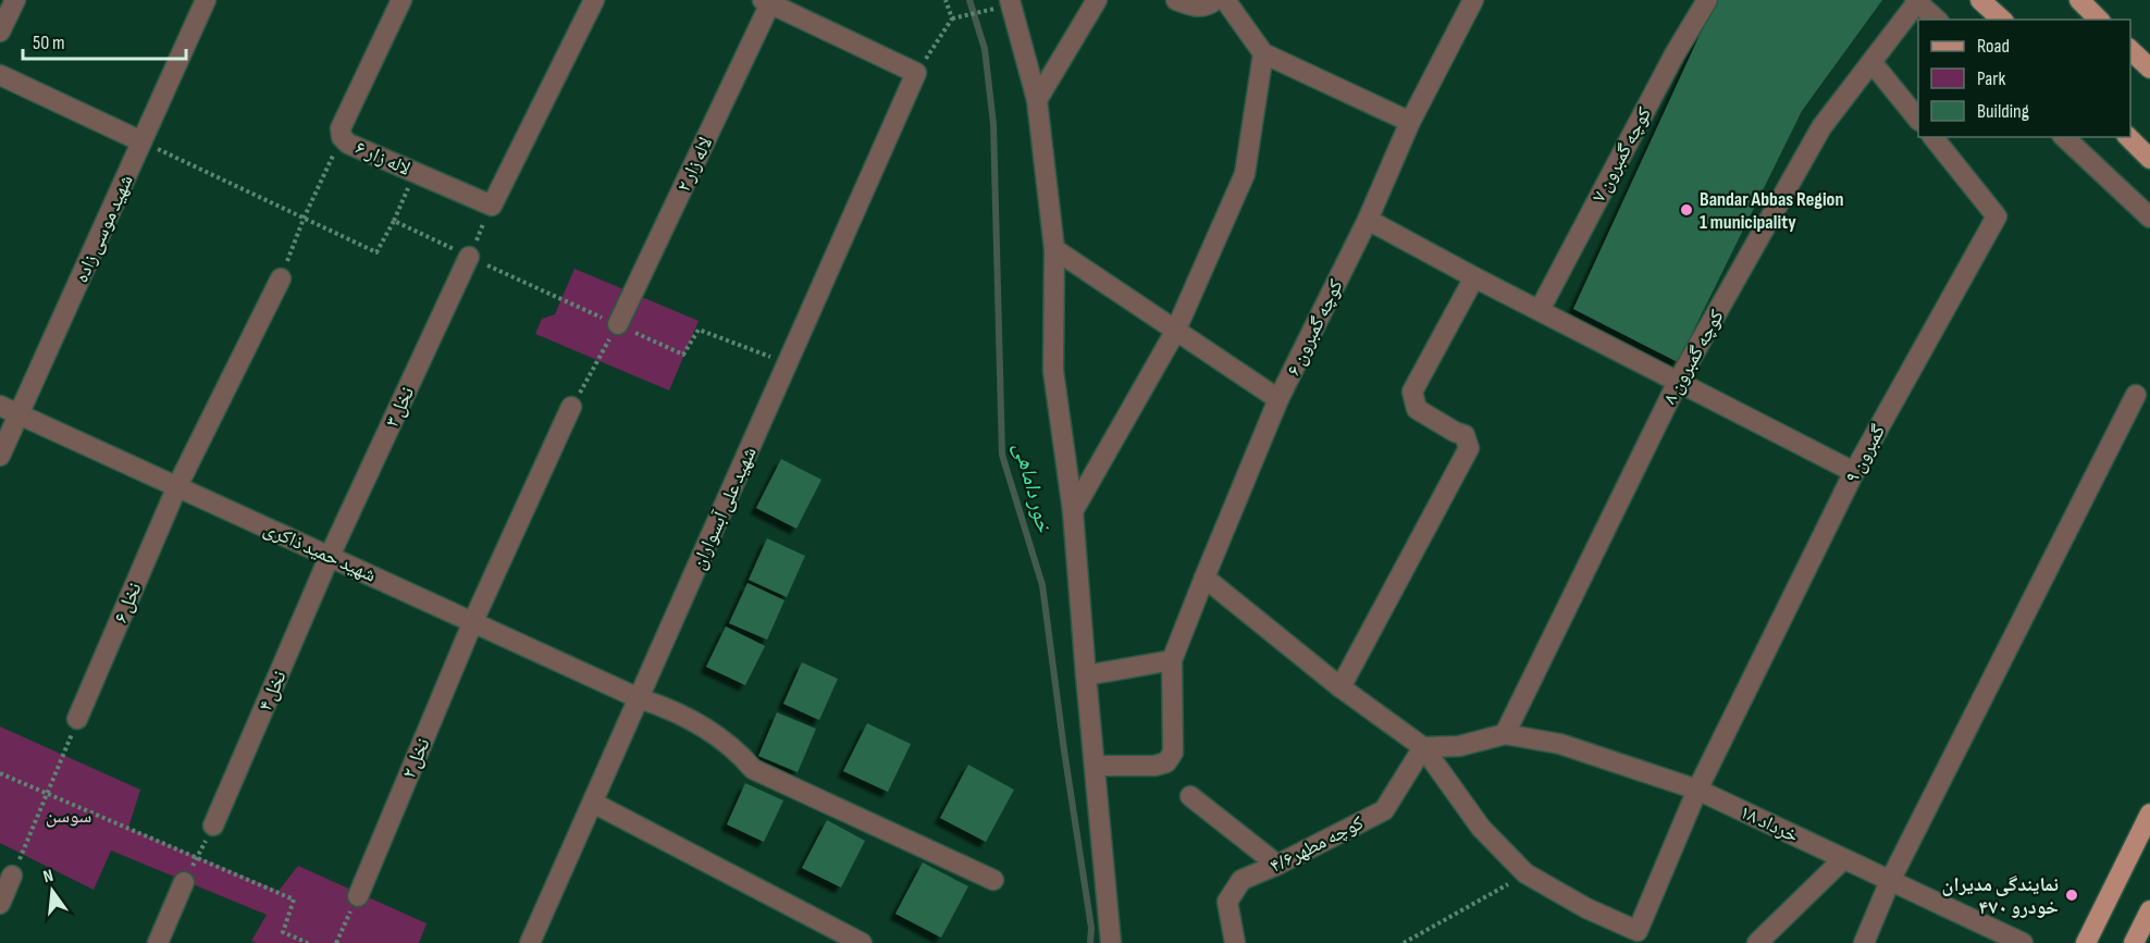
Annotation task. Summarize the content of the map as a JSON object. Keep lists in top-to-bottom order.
{
  "streets": {
    "street": [
      "کوچه گمبرون ۷",
      "لاله زار ۶",
      "لاله زار ۲",
      "شهید موسی زاده",
      "کوچه گمبرون ۶",
      "کوچه گمبرون ۸",
      "نخل ۳",
      "گمبرون ۹",
      "شهید علی آبسواران",
      "شهید حمید ذاکری",
      "نخل ۶",
      "نخل ۴",
      "نخل ۲",
      "خرداد ۱۸",
      "کوچه مطهر۴/۶"
    ]
  },
  "crossings": [
    ["شهید موسی زاده", "شهید حمید ذاکری"],
    ["کوچه گمبرون ۸", "خرداد ۱۸"],
    ["نخل ۳", "شهید حمید ذاکری"],
    ["نخل ۳", "نخل ۴"],
    ["گمبرون ۹", "خرداد ۱۸"],
    ["شهید علی آبسواران", "شهید حمید ذاکری"],
    ["شهید حمید ذاکری", "نخل ۶"],
    ["شهید حمید ذاکری", "نخل ۴"],
    ["شهید حمید ذاکری", "نخل ۲"]
  ],
  "water": ["خور داماهی"],
  "parks": ["سوسن"],
  "places": ["Bandar Abbas Region 1 municipality", "نمایندگی مدیران خودرو ۴۷۰"],
  "legend": ["Road", "Park", "Building"],
  "scale_bar": "50 m",
  "north": "top"
}
